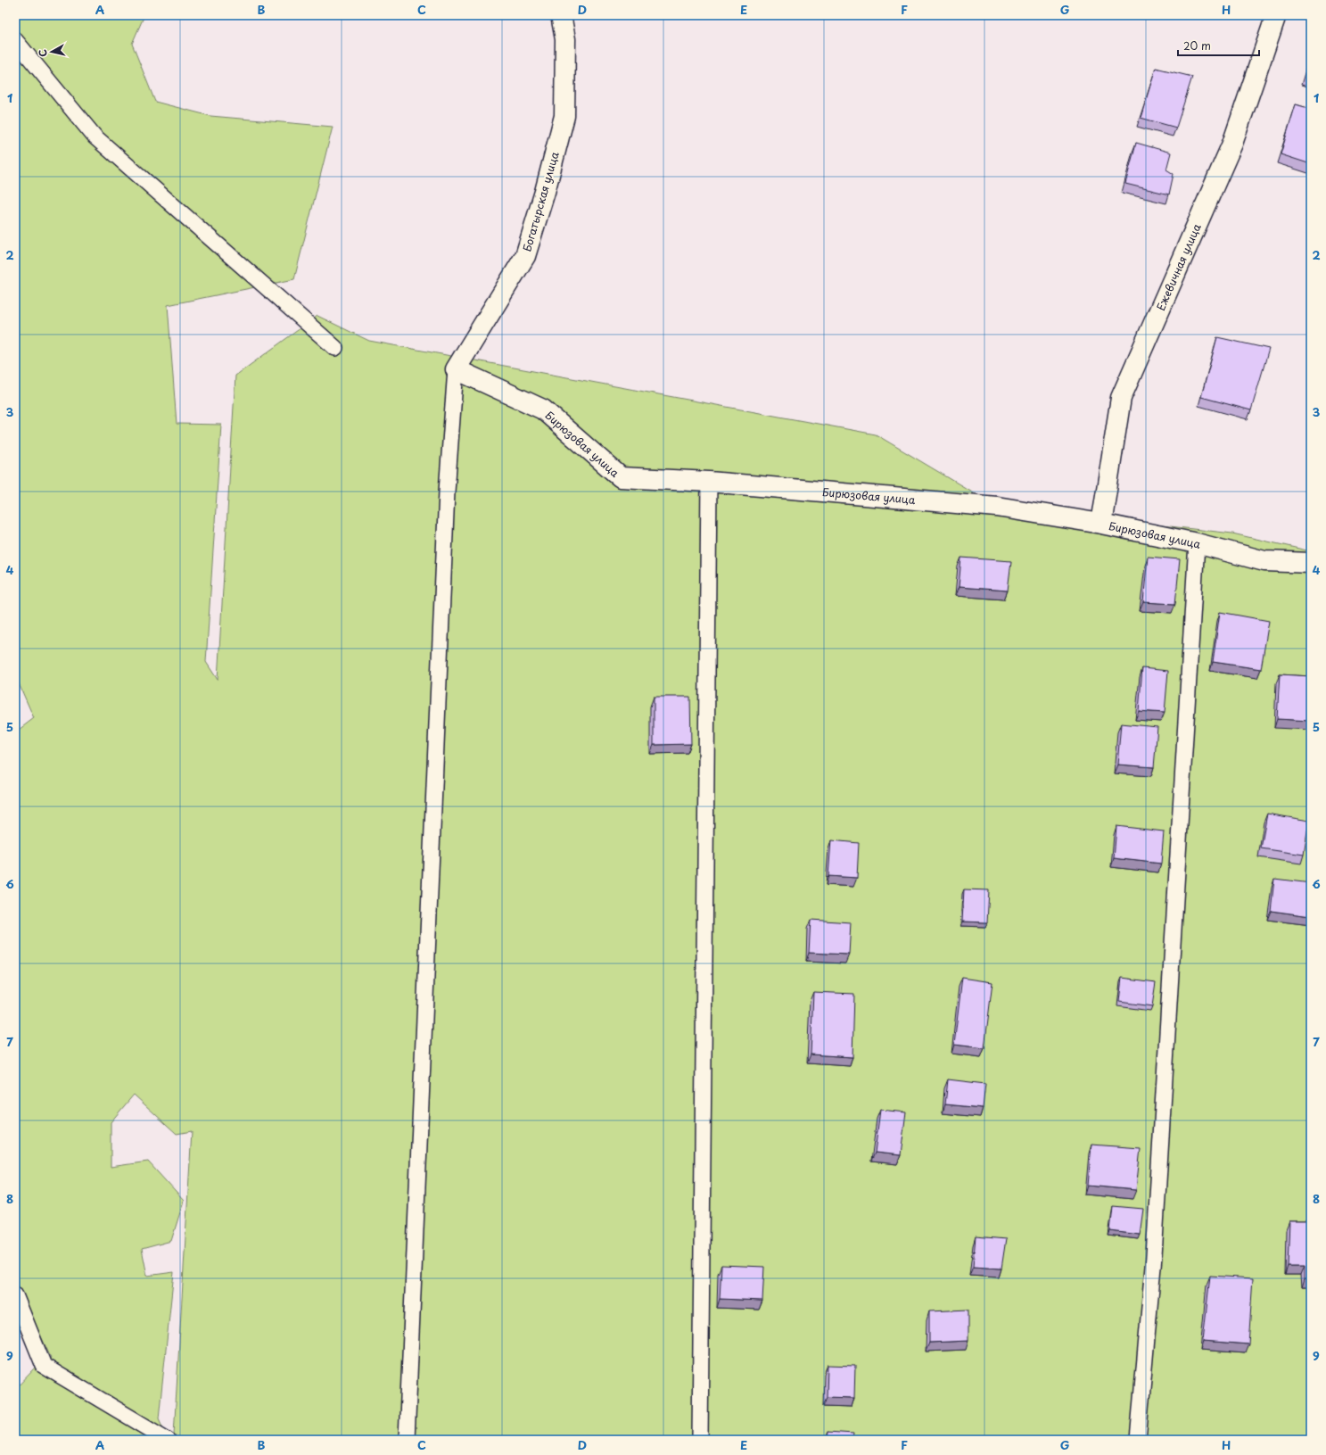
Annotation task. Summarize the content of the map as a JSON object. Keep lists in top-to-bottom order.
{
  "streets": {
    "street": ["Богатырская улица", "Ежевичная улица", "Бирюзовая улица"]
  },
  "crossings": [
    ["Богатырская улица", "Бирюзовая улица"],
    ["Ежевичная улица", "Бирюзовая улица"]
  ],
  "scale_bar": "20 m",
  "north": "left",
  "grid": {
    "columns": [
      "A",
      "B",
      "C",
      "D",
      "E",
      "F",
      "G",
      "H"
    ],
    "rows": [
      "1",
      "2",
      "3",
      "4",
      "5",
      "6",
      "7",
      "8",
      "9"
    ]
  }
}
